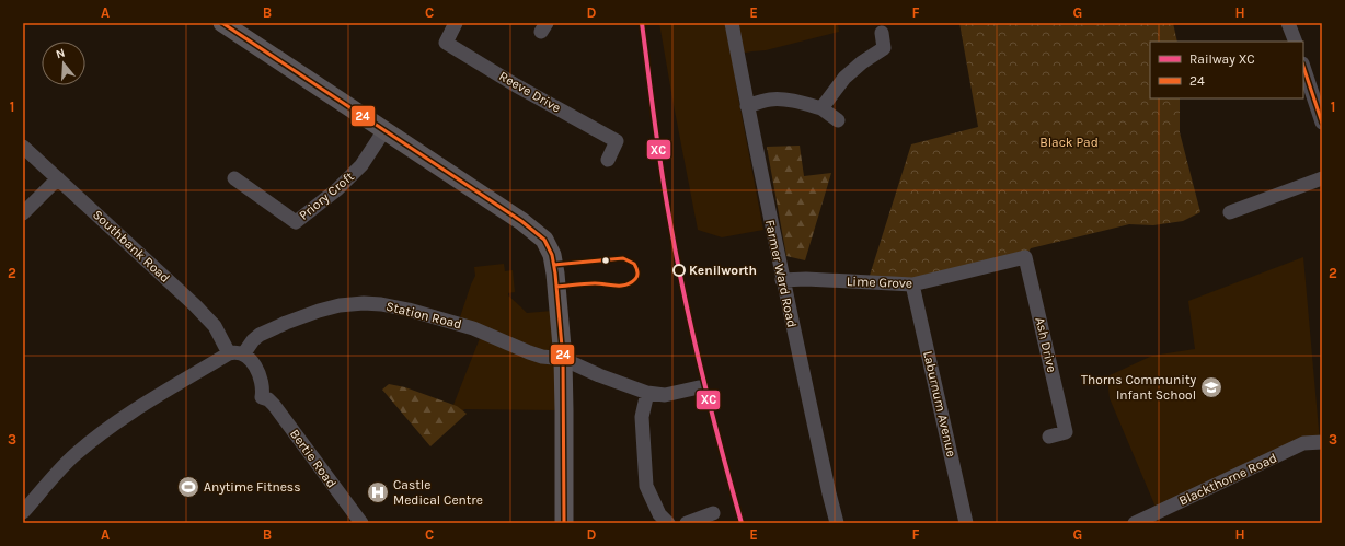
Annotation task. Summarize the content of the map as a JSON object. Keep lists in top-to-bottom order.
{
  "streets": {
    "street": [
      "Reeve Drive",
      "Priory Croft",
      "Southbank Road",
      "Farmer Ward Road",
      "Lime Grove",
      "Station Road",
      "Ash Drive",
      "Laburnum Avenue",
      "Bertie Road",
      "Blackthorne Road"
    ]
  },
  "crossings": [
    ["Southbank Road", "Station Road"],
    ["Southbank Road", "Bertie Road"],
    ["Farmer Ward Road", "Lime Grove"],
    ["Lime Grove", "Ash Drive"],
    ["Lime Grove", "Laburnum Avenue"]
  ],
  "parks": ["Black Pad"],
  "places": {
    "other": ["Kenilworth"],
    "school or university": ["Thorns Community Infant School"],
    "sports": ["Anytime Fitness"],
    "hospital": ["Castle Medical Centre"]
  },
  "lines": ["rail line XC", "transit line 24"],
  "legend": ["Railway XC", "24"],
  "north": "top",
  "grid": {
    "columns": [
      "A",
      "B",
      "C",
      "D",
      "E",
      "F",
      "G",
      "H"
    ],
    "rows": ["1", "2", "3"]
  }
}
